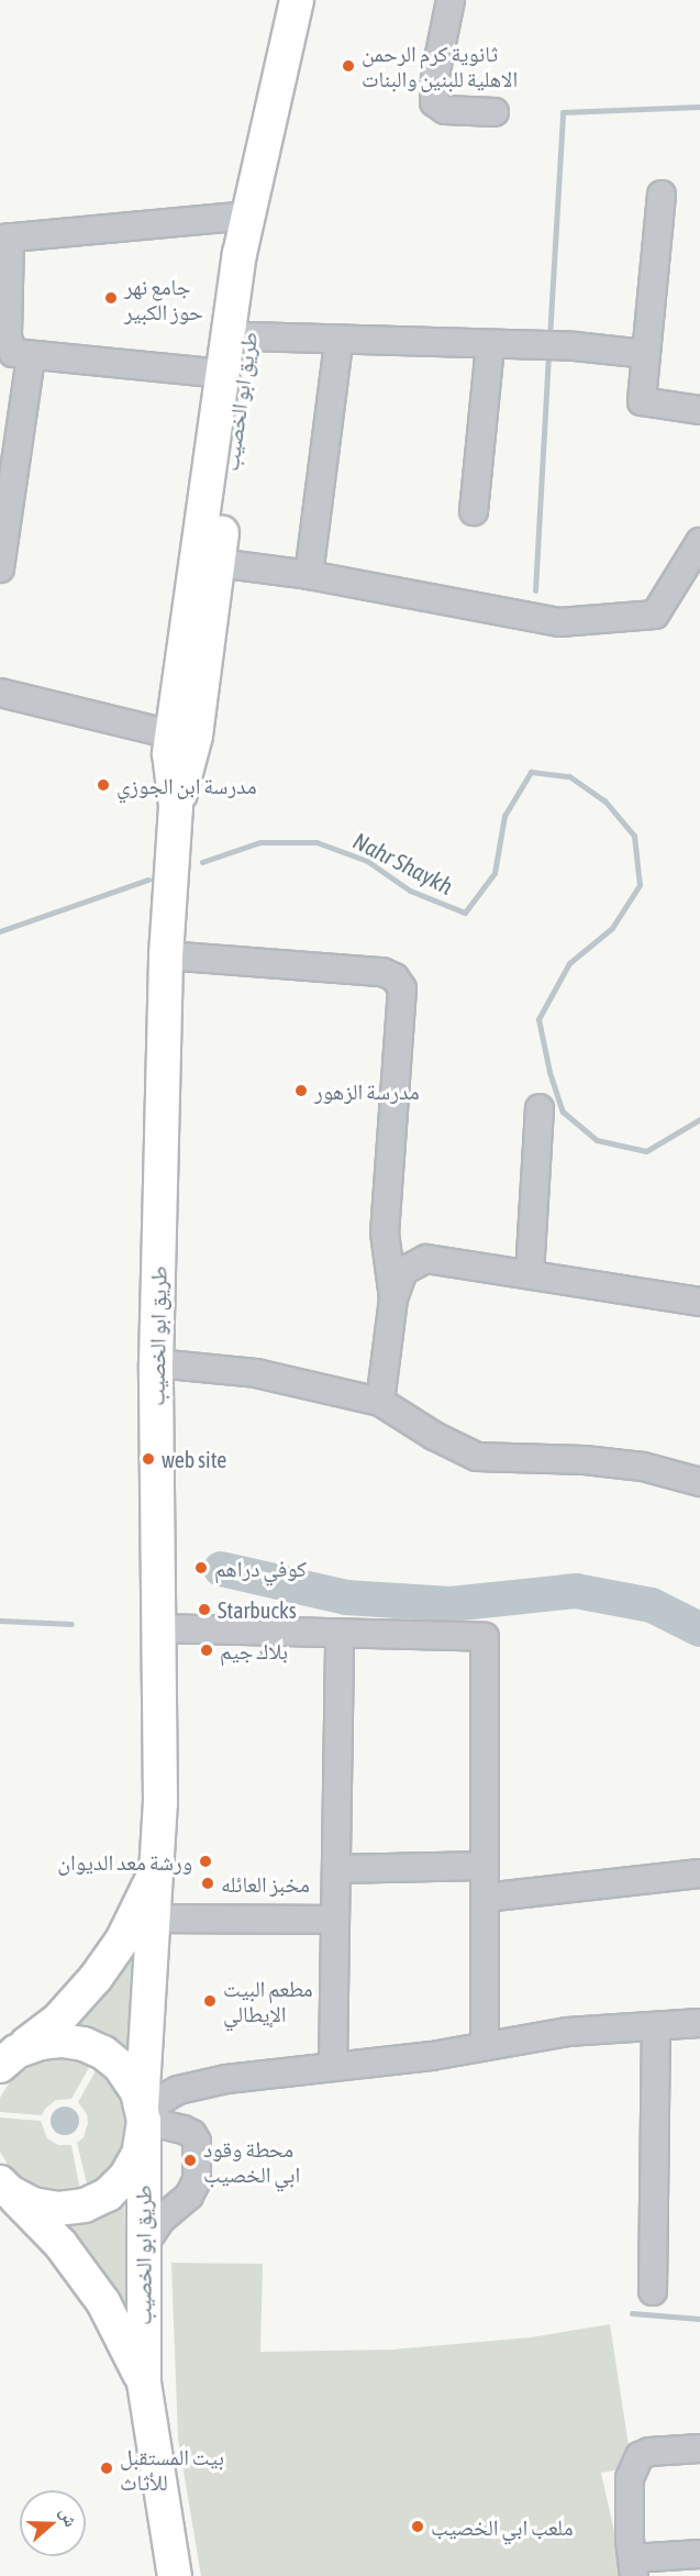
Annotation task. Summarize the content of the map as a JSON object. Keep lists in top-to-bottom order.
{
  "streets": {
    "main road": ["طريق ابو الخصيب"]
  },
  "water": ["Nahr Shaykh"],
  "places": [
    "ثانوية كرم الرحمن الاهلية للبنين والبنات",
    "جامع نهر حوز الكبير",
    "مدرسة ابن الجوزي",
    "مدرسة الزهور",
    "web site",
    "كوفي دراهم",
    "Starbucks",
    "بلاك جيم",
    "ورشة معد الديوان",
    "مخبز العائله",
    "مطعم البيت الإيطالي",
    "محطة وقود ابي الخصيب",
    "بيت المستقبل للأثاث",
    "ملعب ابي الخصيب"
  ],
  "north": "right"
}
